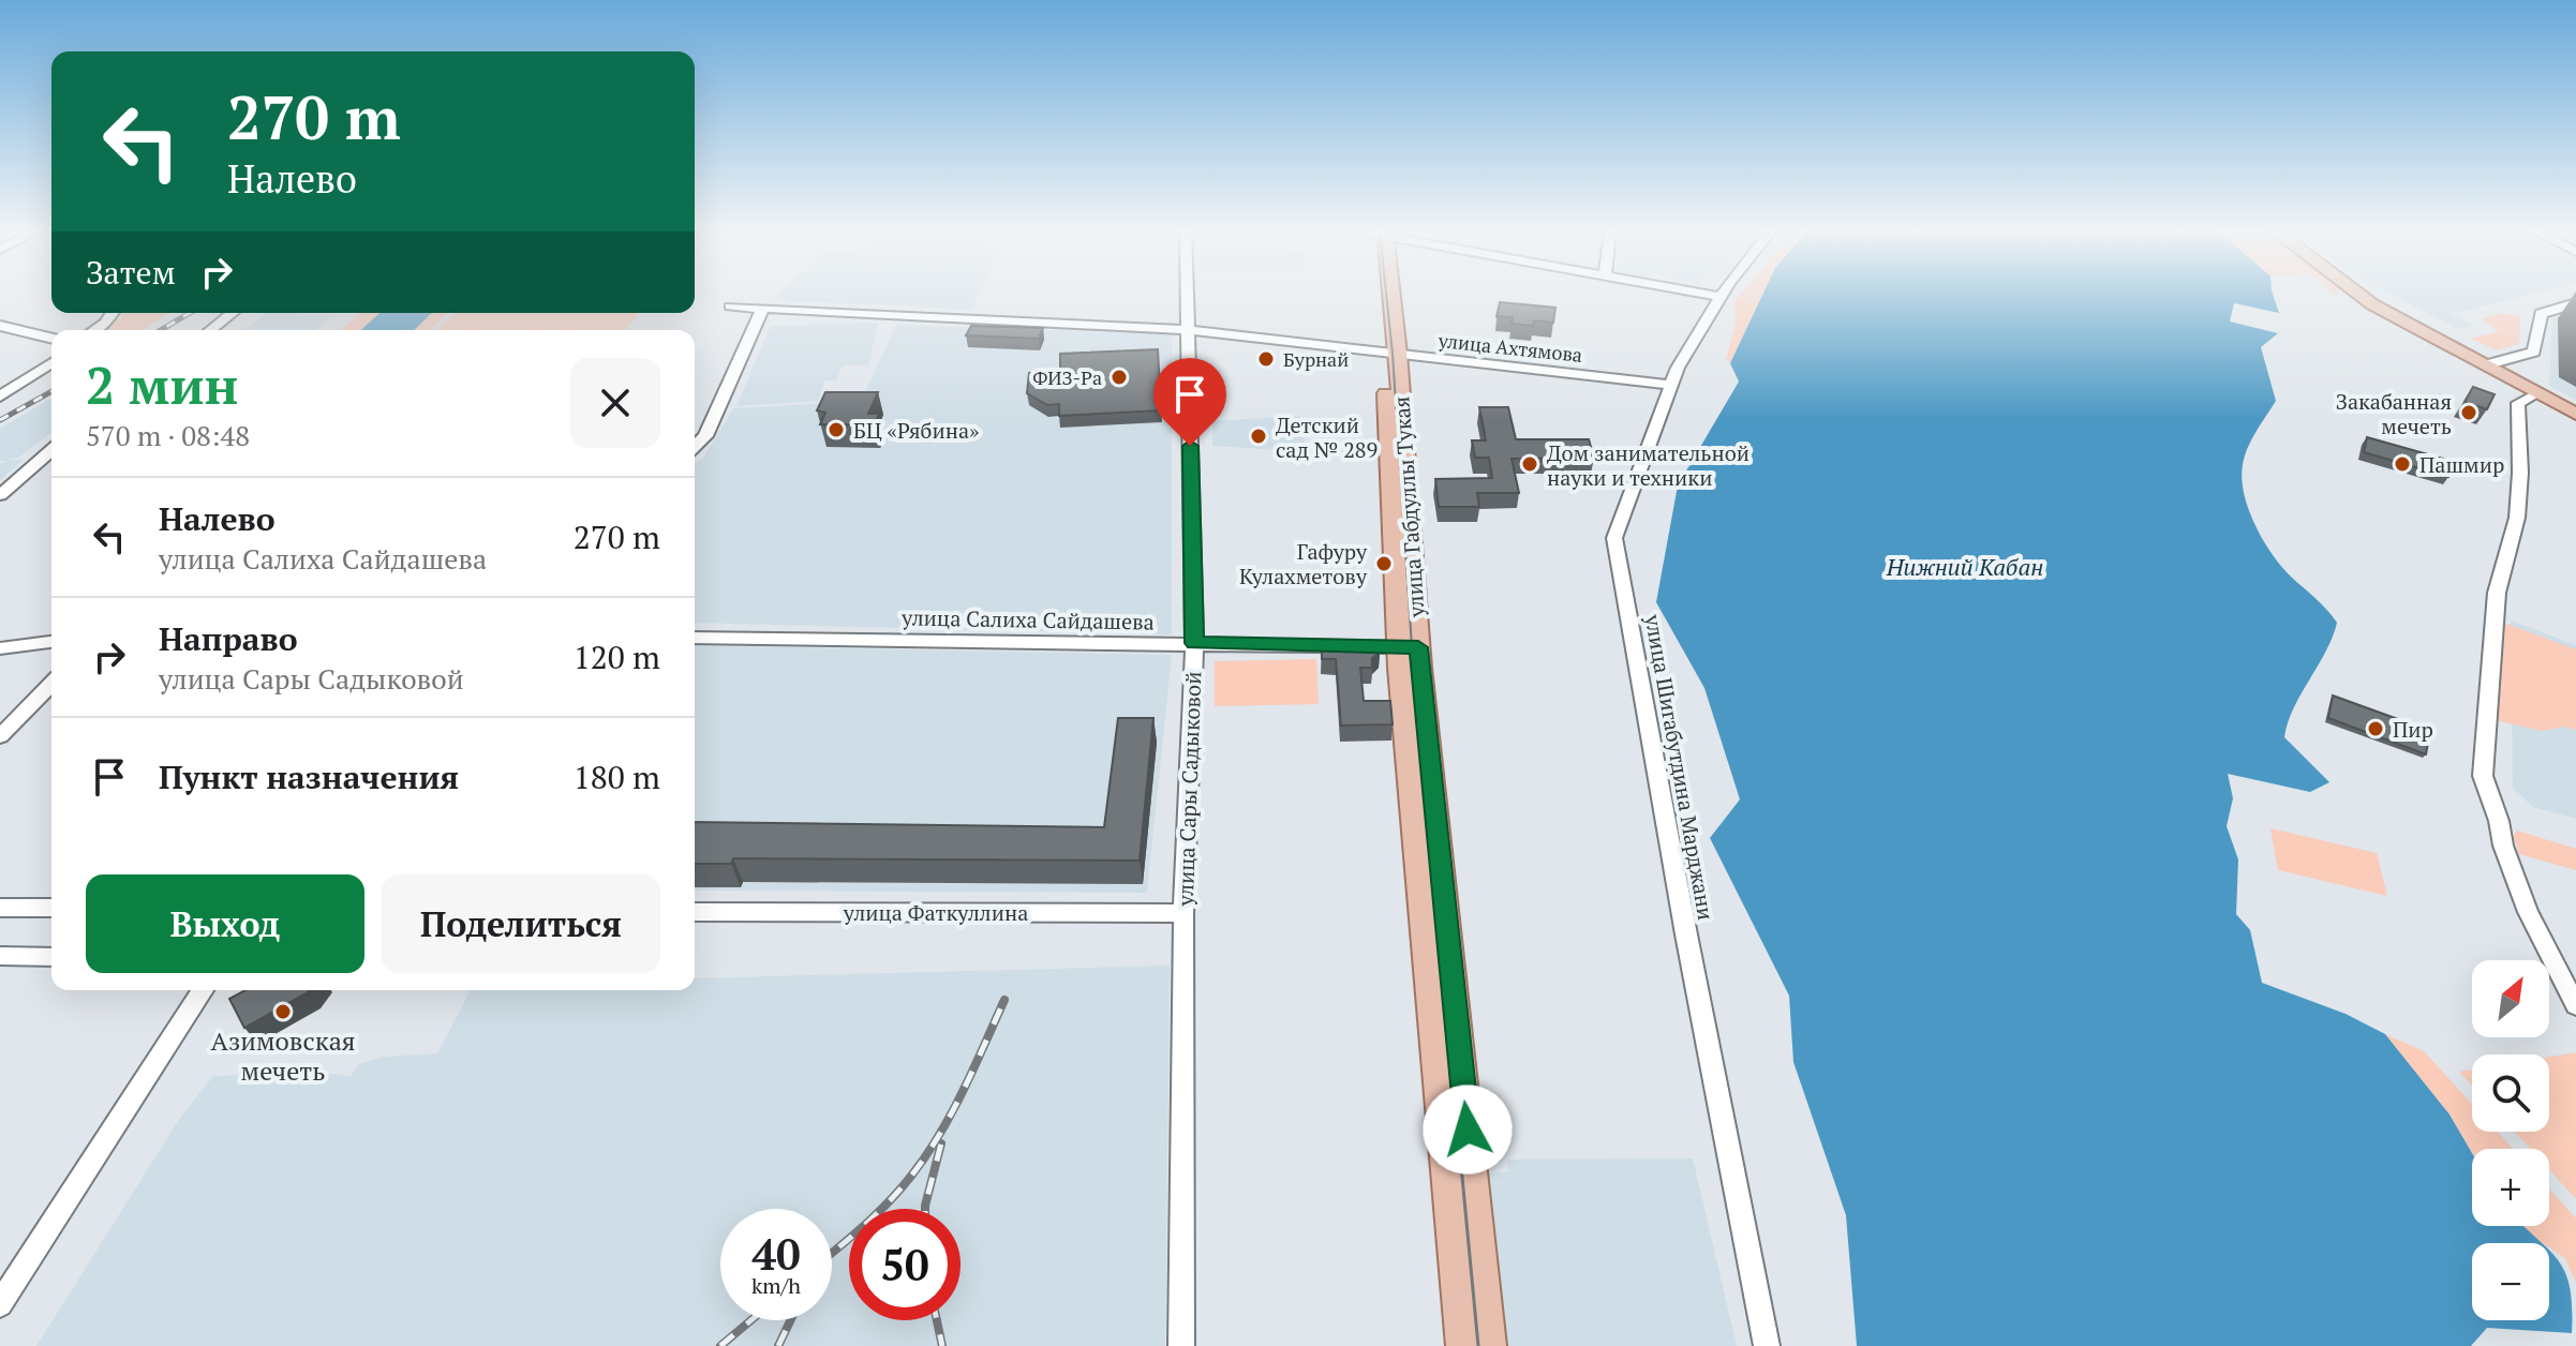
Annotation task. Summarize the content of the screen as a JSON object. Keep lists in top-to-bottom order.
{
  "streets": {
    "main road": ["улица Габдуллы Тукая"],
    "street": [
      "улица Ахтямова",
      "улица Салиха Сайдашева",
      "улица Шигабутдина Марджани",
      "улица Сары Садыковой",
      "улица Фаткуллина"
    ]
  },
  "crossings": [
    ["улица Ахтямова", "улица Габдуллы Тукая"],
    ["улица Ахтямова", "улица Шигабутдина Марджани"],
    ["улица Ахтямова", "улица Сары Садыковой"],
    ["улица Габдуллы Тукая", "улица Салиха Сайдашева"],
    ["улица Салиха Сайдашева", "улица Сары Садыковой"],
    ["улица Сары Садыковой", "улица Фаткуллина"]
  ],
  "water": ["Нижний Кабан"],
  "places": [
    "Бурнай",
    "ФИЗ-Ра",
    "Закабанная мечеть",
    "БЦ «Рябина»",
    "Детский сад № 289",
    "Дом занимательной науки и техники",
    "Пашмир",
    "Гафуру Кулахметову",
    "Пир",
    "Азимовская мечеть"
  ],
  "north": "top right",
  "page": {
    "turn": ["270 m", "Налево"],
    "then": "Затем",
    "heading": ["2 мин", "570 m · 08:48"],
    "list": [
      {
        "name": "Налево",
        "note": "улица Салиха Сайдашева",
        "value": "270 m"
      },
      {
        "name": "Направо",
        "note": "улица Сары Садыковой",
        "value": "120 m"
      },
      {
        "name": "Пункт назначения",
        "value": "180 m"
      }
    ],
    "buttons": ["Выход", "Поделиться"],
    "map_buttons": ["+", "−"],
    "speed": "40 km/h",
    "limit": "50"
  }
}
